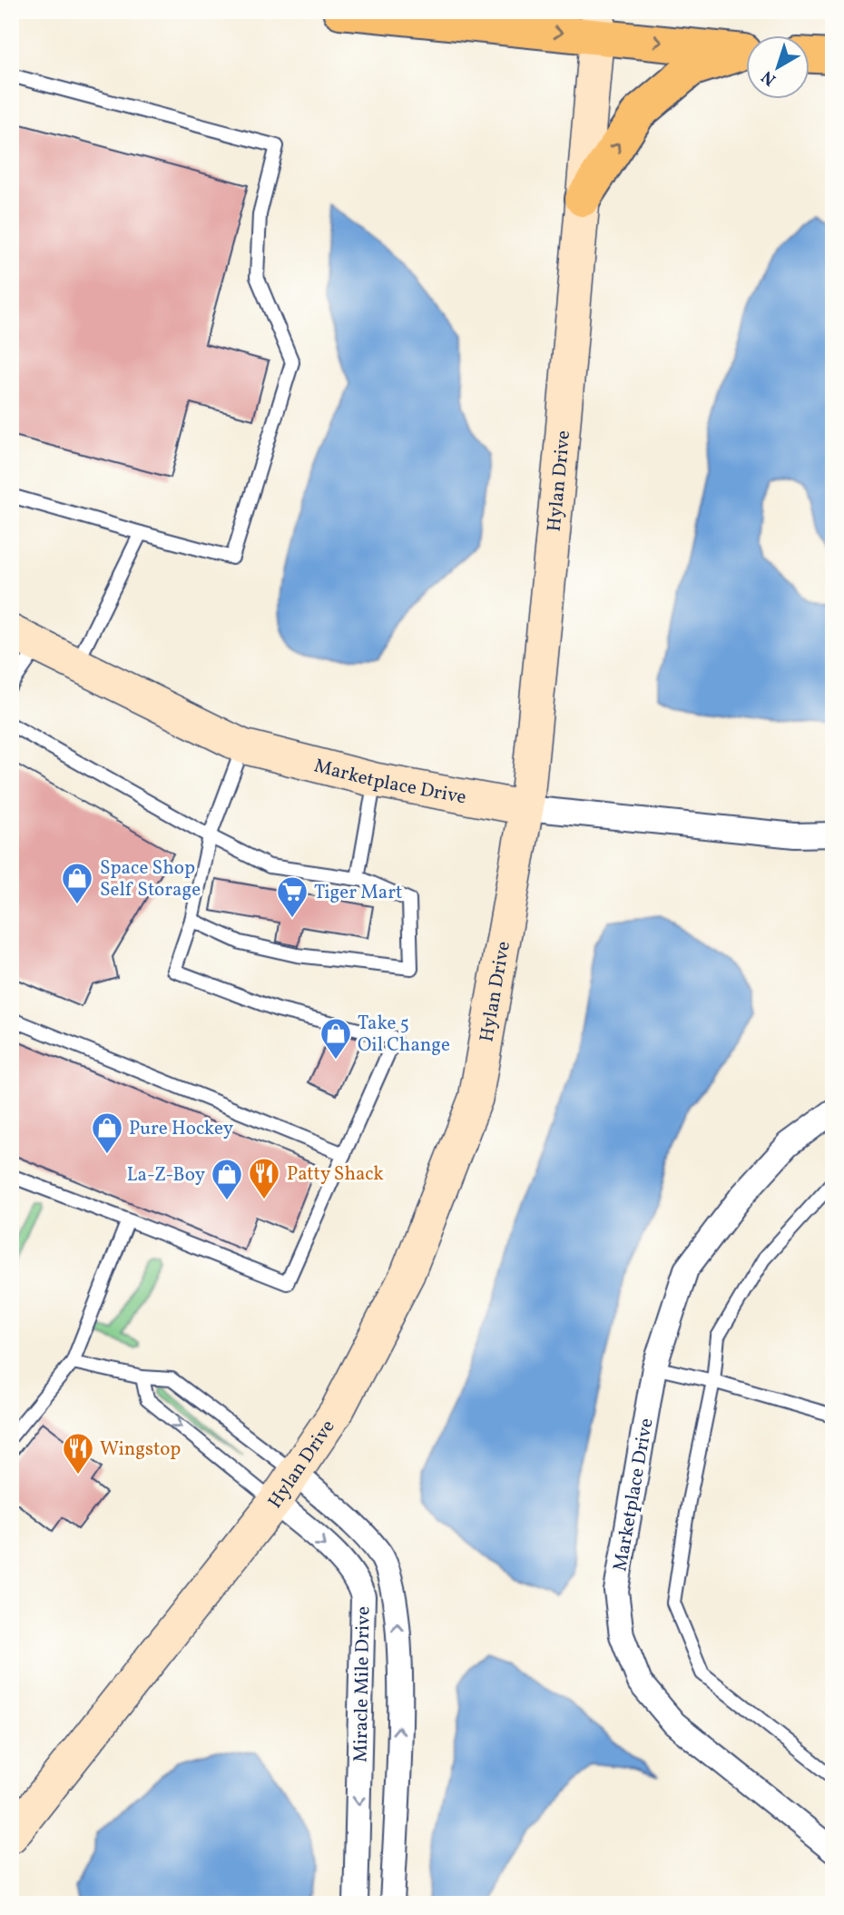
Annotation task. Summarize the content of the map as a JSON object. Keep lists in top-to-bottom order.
{
  "streets": {
    "main road": ["Hylan Drive", "Marketplace Drive"],
    "street": ["Miracle Mile Drive"]
  },
  "crossings": [
    ["Hylan Drive", "Marketplace Drive"],
    ["Hylan Drive", "Miracle Mile Drive"]
  ],
  "places": {
    "shop": [
      "Space Shop Self Storage",
      "Take 5 Oil Change",
      "Pure Hockey",
      "La-Z-Boy"
    ],
    "supermarket": ["Tiger Mart"],
    "restaurant": ["Patty Shack", "Wingstop"]
  },
  "north": "bottom left"
}
